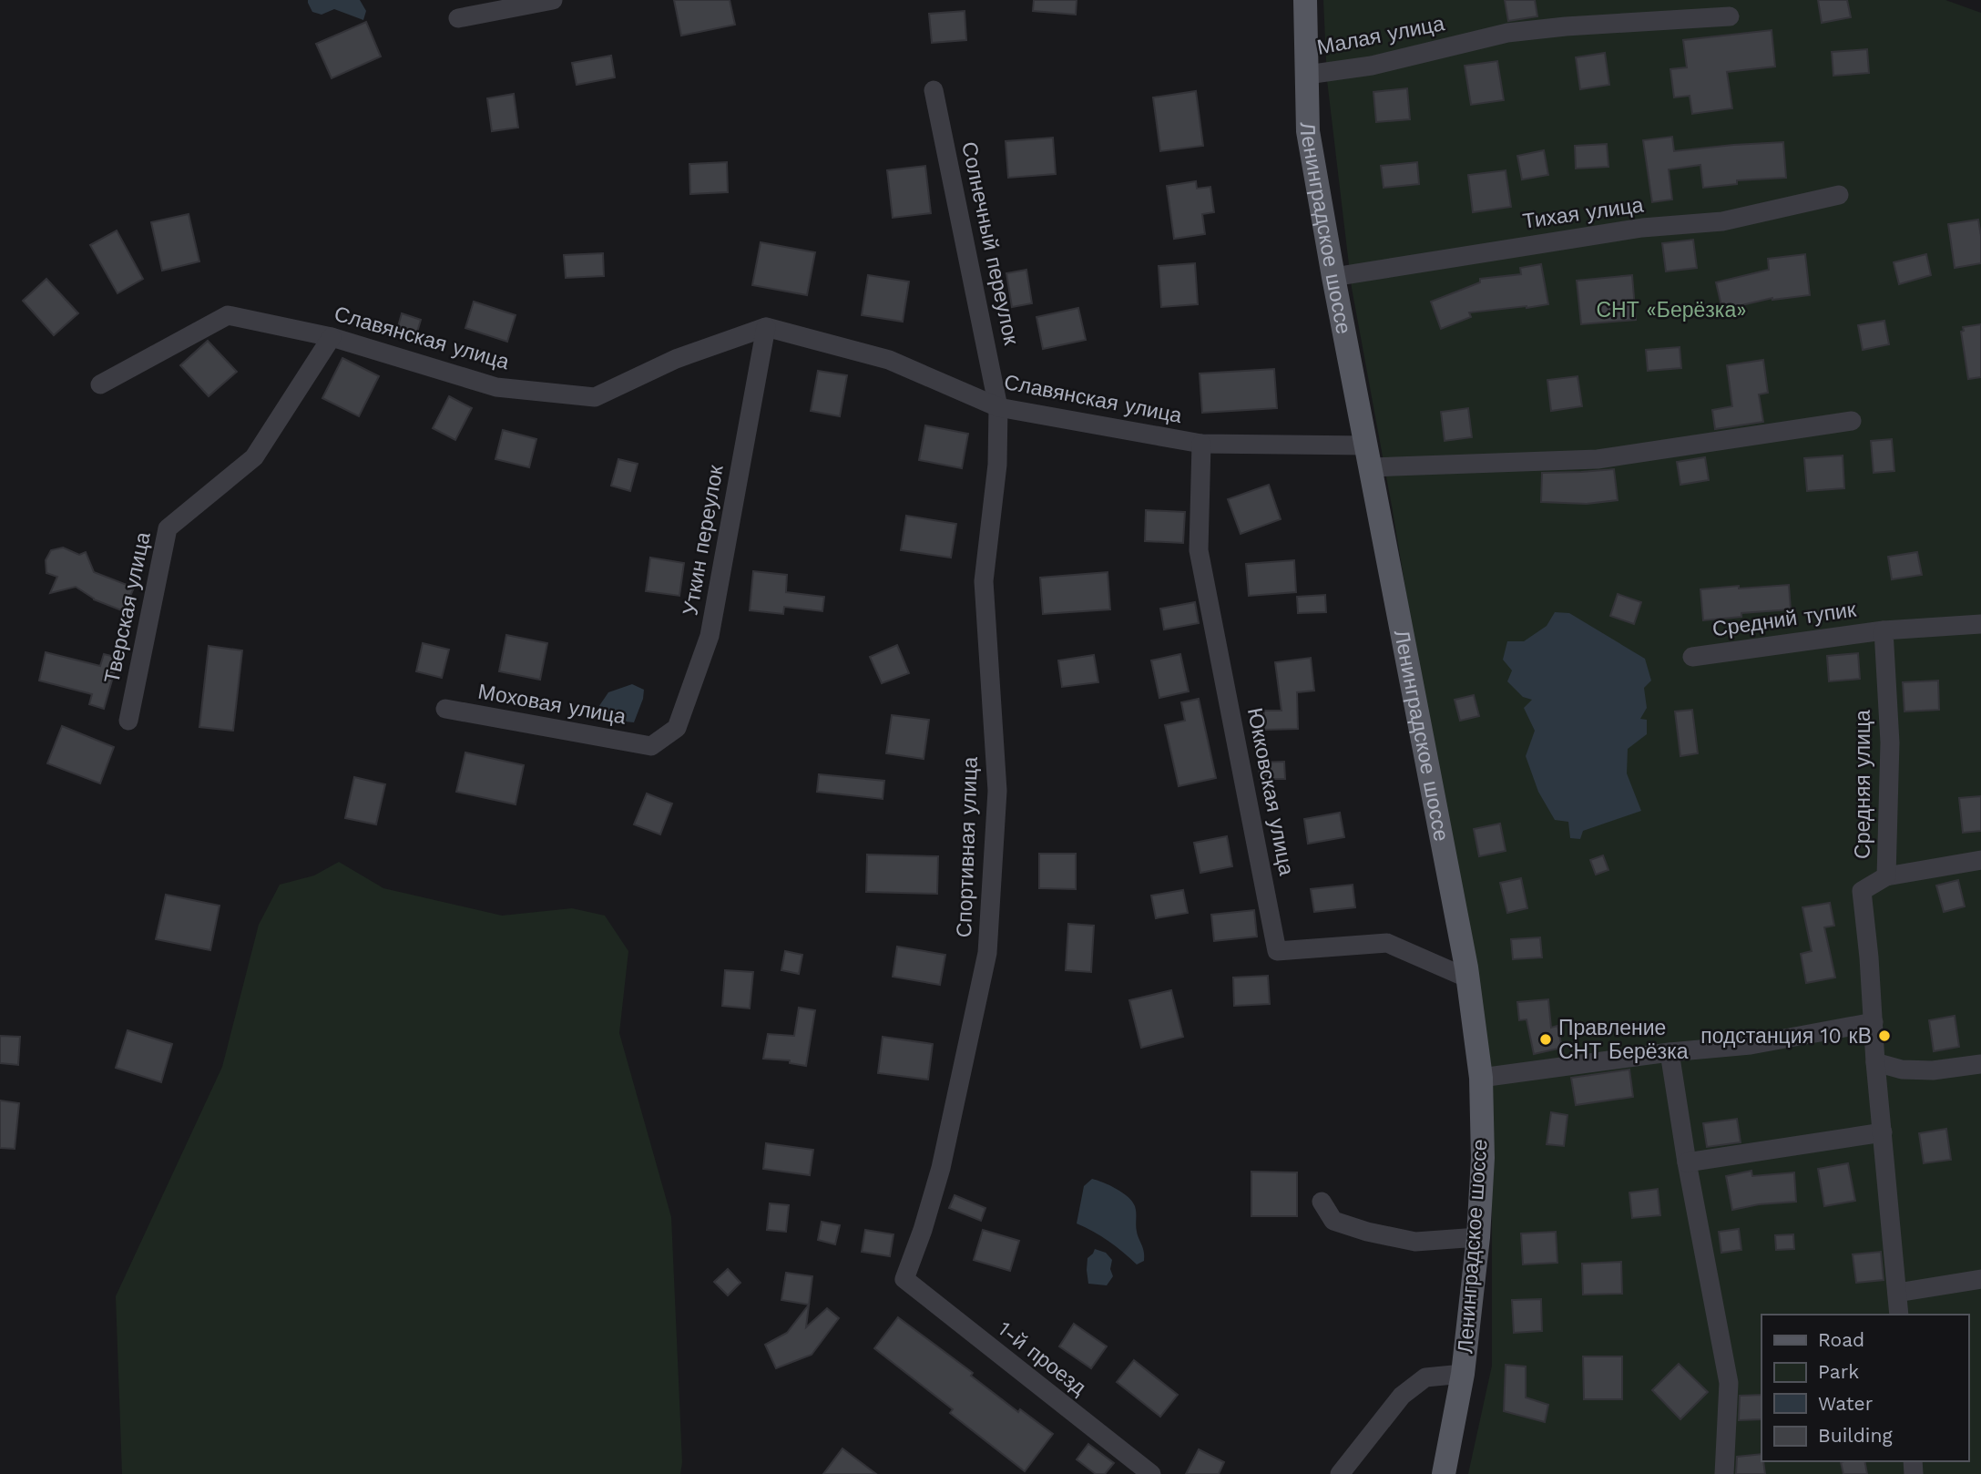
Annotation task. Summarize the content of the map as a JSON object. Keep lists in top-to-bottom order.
{
  "streets": {
    "main road": ["Ленинградское шоссе"],
    "street": [
      "Малая улица",
      "Тихая улица",
      "Солнечный переулок",
      "Славянская улица",
      "Уткин переулок",
      "Тверская улица",
      "Средний тупик",
      "Моховая улица",
      "Средняя улица",
      "Юкковская улица",
      "Спортивная улица",
      "1-й проезд"
    ]
  },
  "crossings": [
    ["Малая улица", "Ленинградское шоссе"],
    ["Тихая улица", "Ленинградское шоссе"],
    ["Ленинградское шоссе", "Славянская улица"],
    ["Ленинградское шоссе", "Юкковская улица"],
    ["Солнечный переулок", "Славянская улица"],
    ["Солнечный переулок", "Спортивная улица"],
    ["Славянская улица", "Уткин переулок"],
    ["Славянская улица", "Тверская улица"],
    ["Славянская улица", "Юкковская улица"],
    ["Славянская улица", "Спортивная улица"],
    ["Уткин переулок", "Моховая улица"],
    ["Средний тупик", "Средняя улица"],
    ["Спортивная улица", "1-й проезд"]
  ],
  "parks": ["СНТ «Берёзка»"],
  "places": ["подстанция 10 кВ", "Правление СНТ Берёзка"],
  "legend": [
    "Road",
    "Park",
    "Water",
    "Building"
  ]
}
